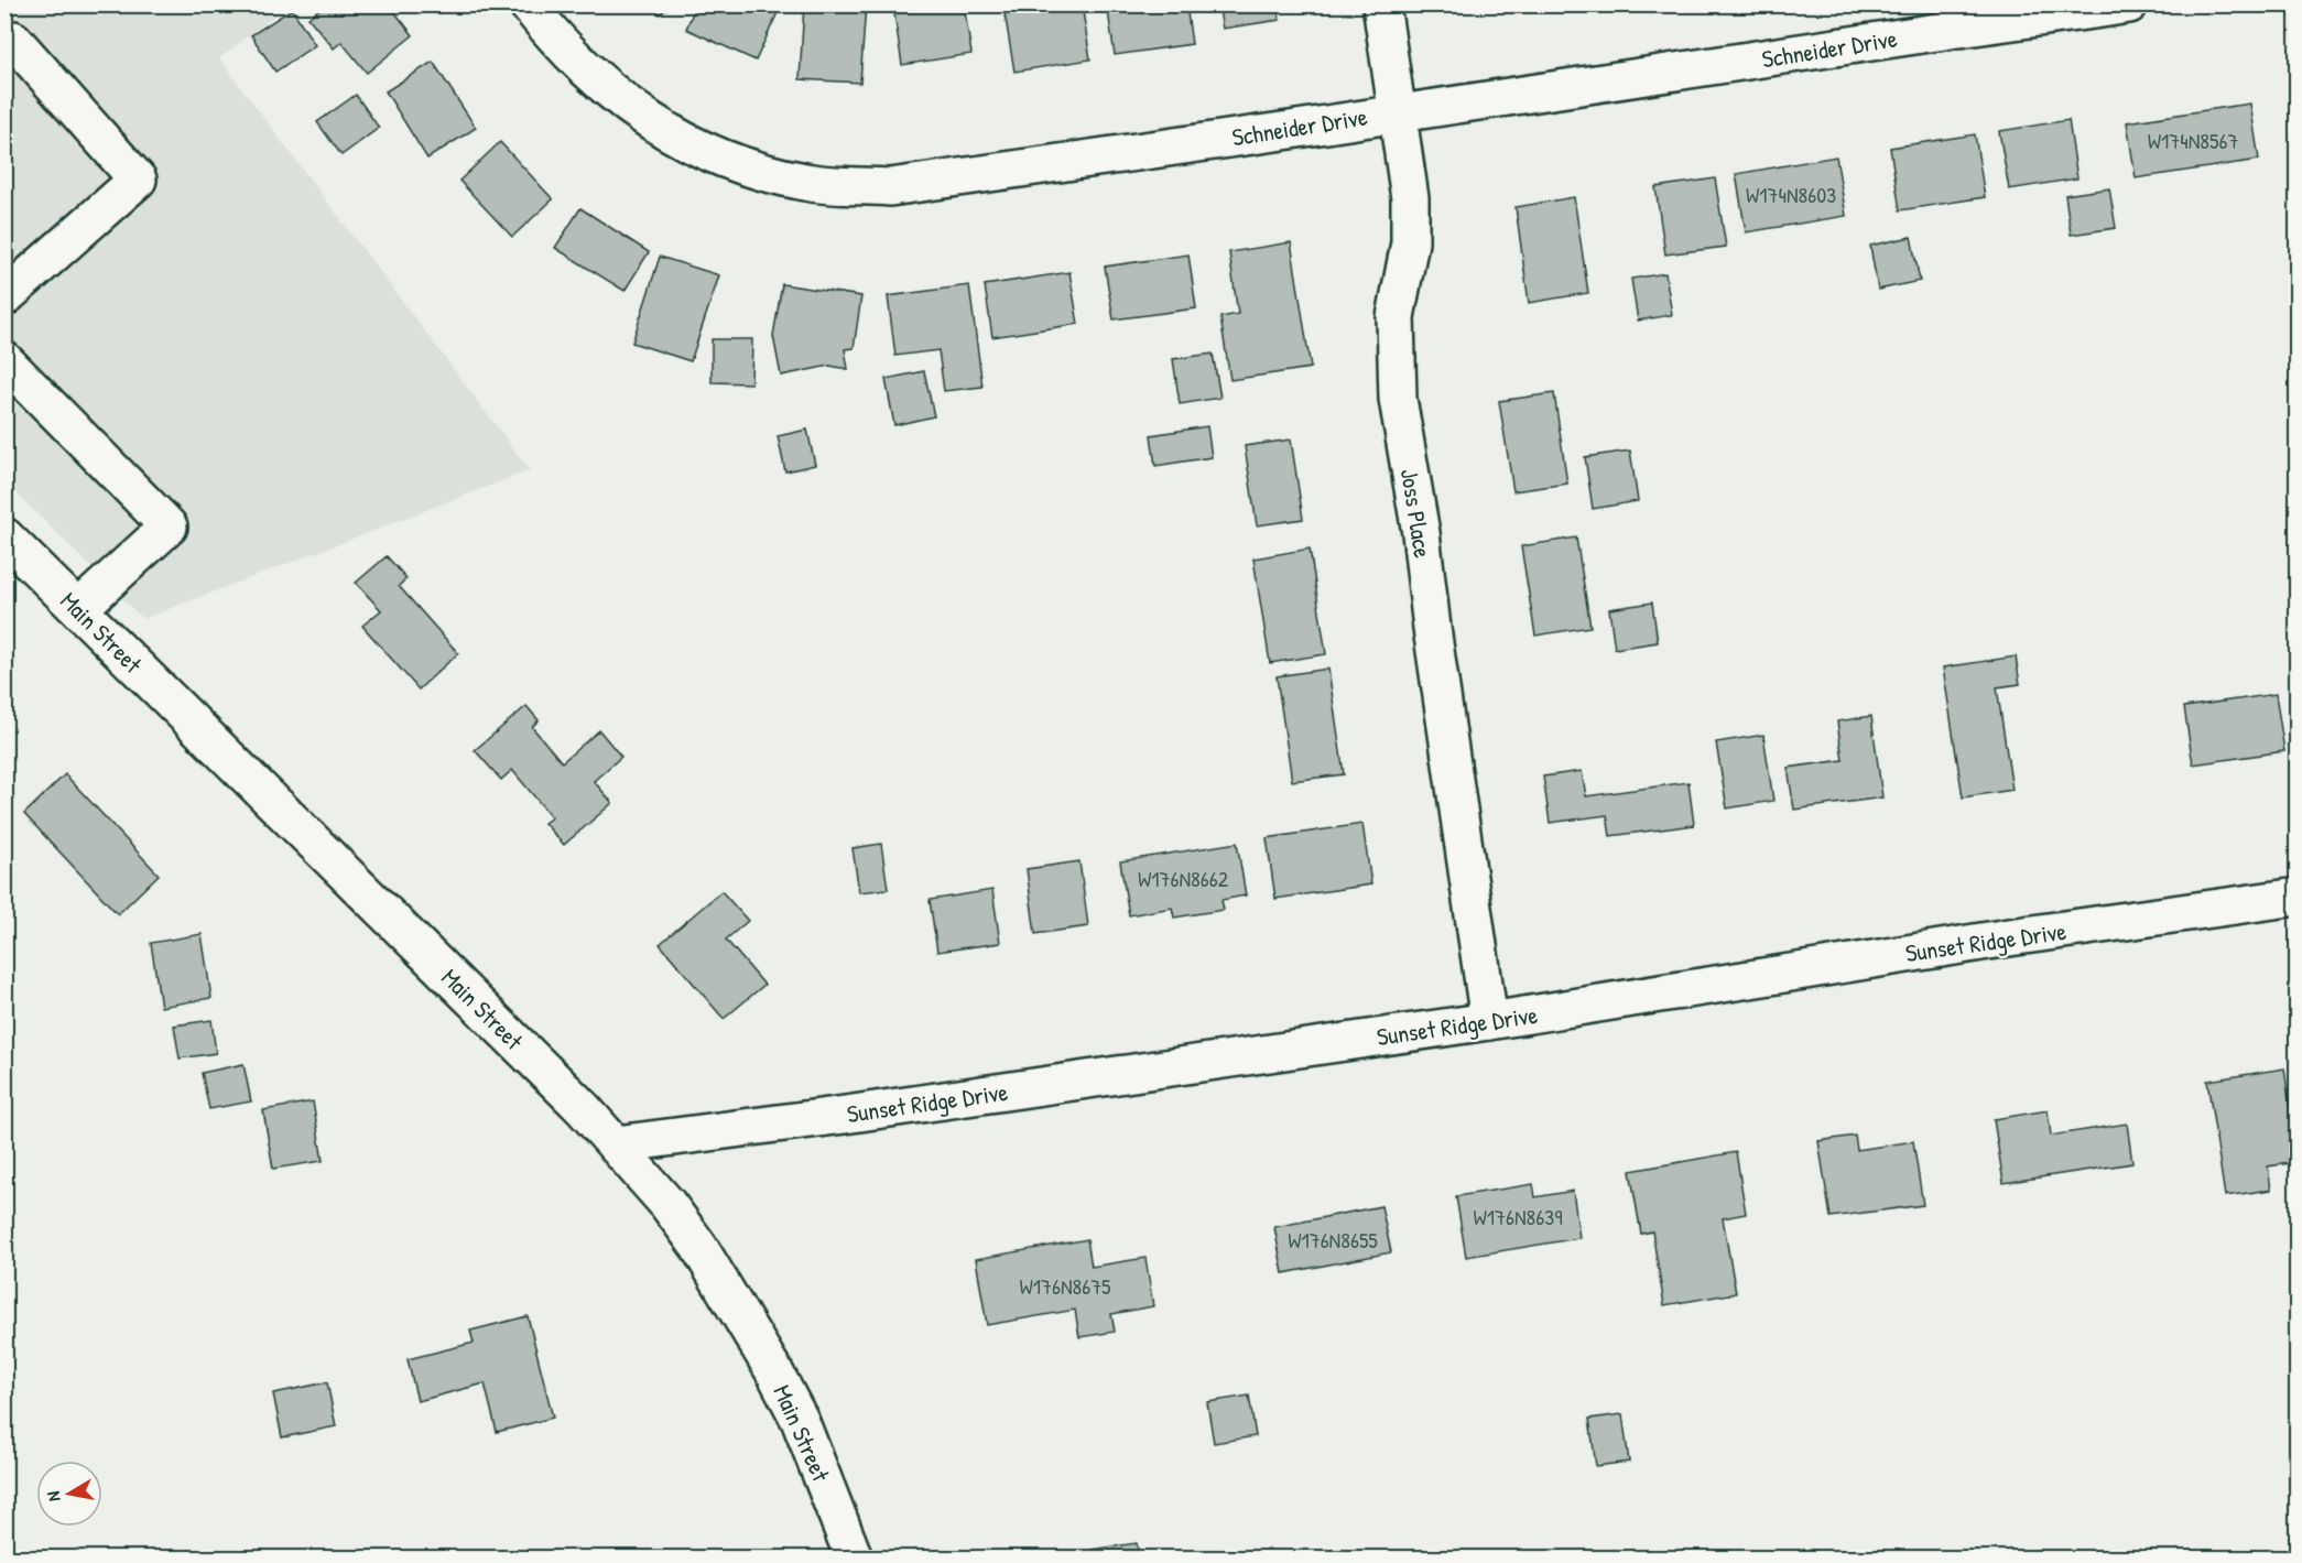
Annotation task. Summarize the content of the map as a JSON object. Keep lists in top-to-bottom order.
{
  "streets": {
    "street": [
      "Schneider Drive",
      "Joss Place",
      "Main Street",
      "Sunset Ridge Drive"
    ]
  },
  "crossings": [
    ["Schneider Drive", "Joss Place"],
    ["Joss Place", "Sunset Ridge Drive"],
    ["Main Street", "Sunset Ridge Drive"]
  ],
  "house_numbers": [
    "W174N8567",
    "W174N8603",
    "W176N8662",
    "W176N8639",
    "W176N8655",
    "W176N8675"
  ],
  "north": "left"
}
